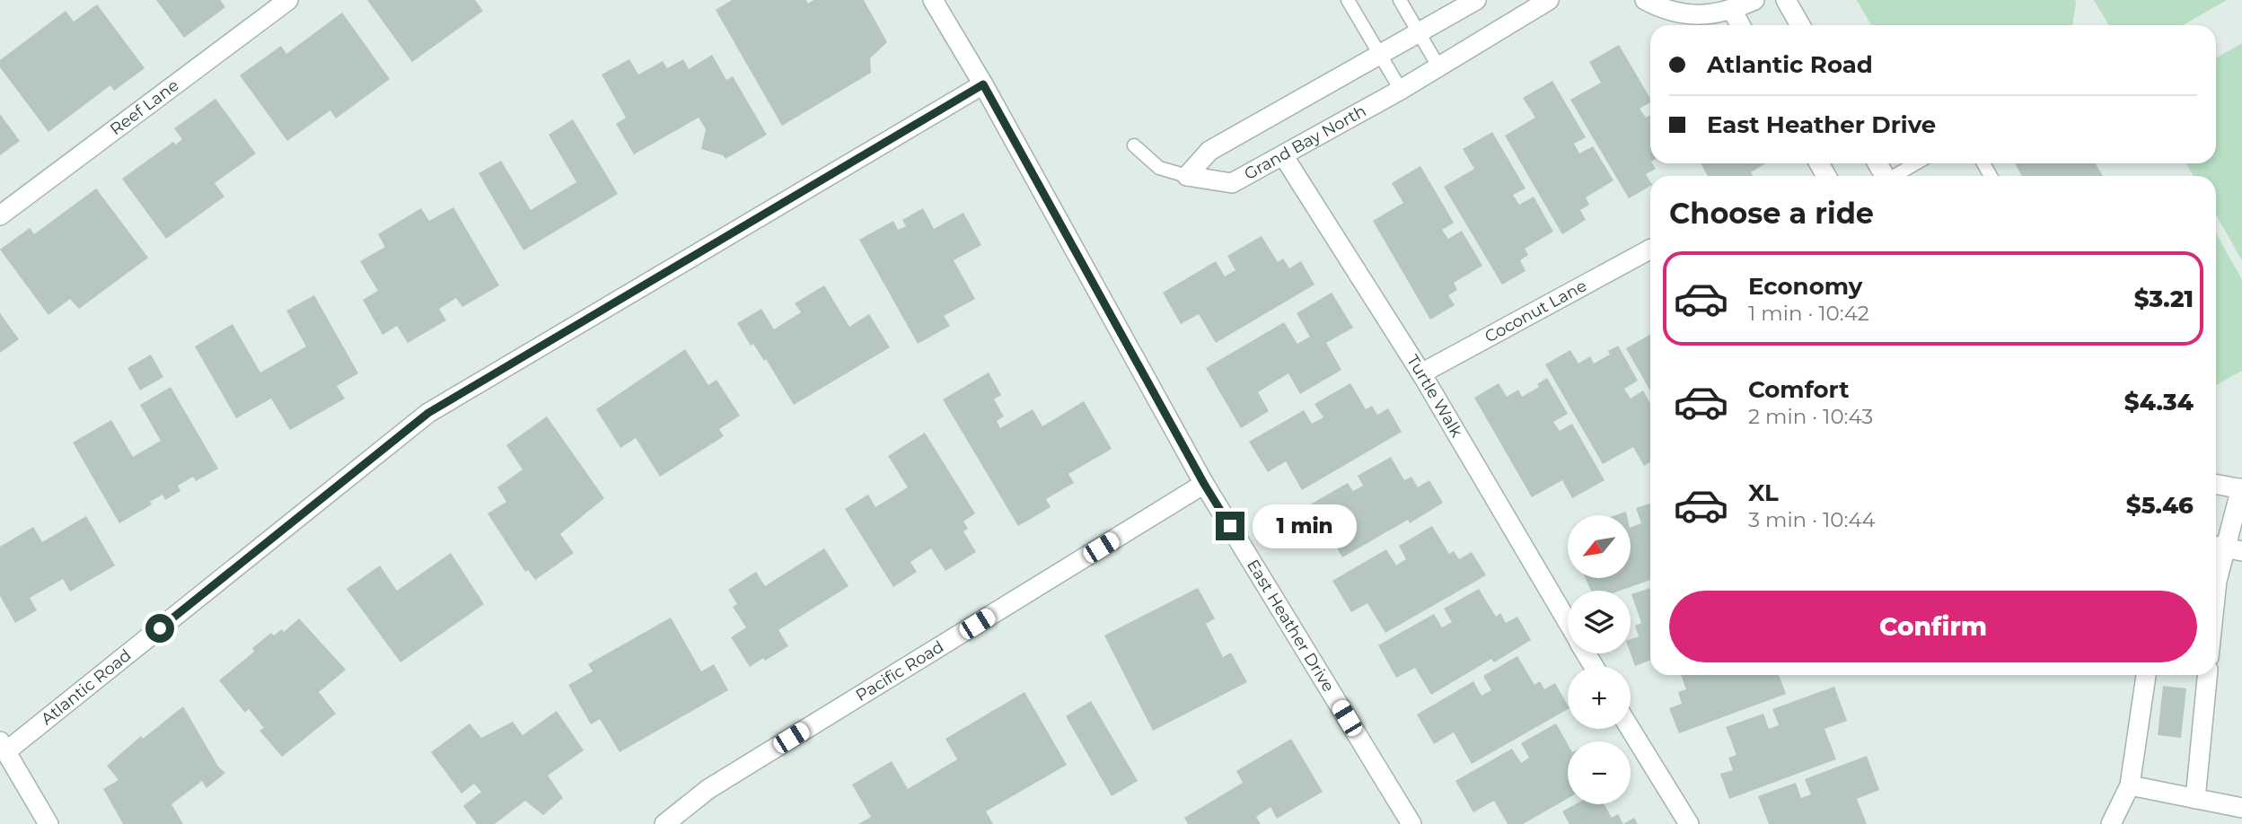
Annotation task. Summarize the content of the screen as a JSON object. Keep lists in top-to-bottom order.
{
  "streets": {
    "street": [
      "Reef Lane",
      "Grand Bay North",
      "Coconut Lane",
      "Turtle Walk",
      "East Heather Drive",
      "Pacific Road",
      "Atlantic Road"
    ]
  },
  "crossings": [
    ["Grand Bay North", "Turtle Walk"],
    ["Coconut Lane", "Turtle Walk"],
    ["East Heather Drive", "Pacific Road"],
    ["East Heather Drive", "Atlantic Road"]
  ],
  "north": "bottom left",
  "page": {
    "banner": ["Atlantic Road", "East Heather Drive"],
    "heading": "Choose a ride",
    "list": [
      {
        "name": "Economy",
        "note": "1 min · 10:42",
        "value": "$3.21"
      },
      {
        "name": "Comfort",
        "note": "2 min · 10:43",
        "value": "$4.34"
      },
      {
        "name": "XL",
        "note": "3 min · 10:44",
        "value": "$5.46"
      }
    ],
    "bubble": "1 min",
    "map_buttons": ["+", "−"],
    "buttons": "Confirm"
  }
}
